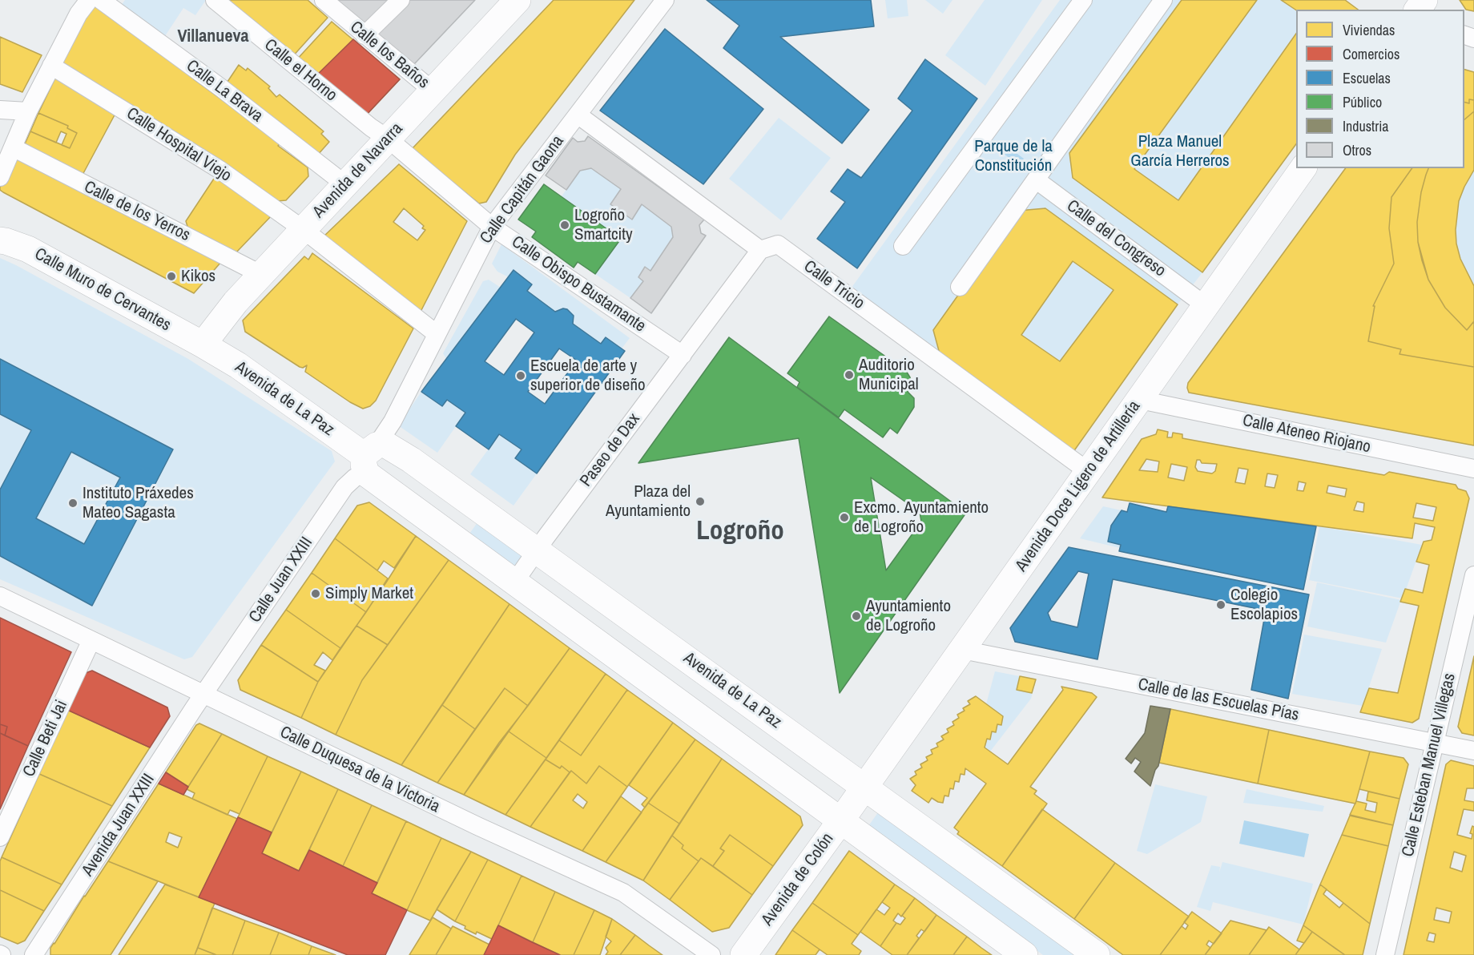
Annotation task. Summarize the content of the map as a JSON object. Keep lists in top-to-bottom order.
{
  "streets": {
    "main road": [
      "Avenida de Navarra",
      "Calle Muro de Cervantes",
      "Avenida de La Paz",
      "Avenida Doce Ligero de Artillería",
      "Avenida de Colón"
    ],
    "street": [
      "Calle los Baños",
      "Calle el Horno",
      "Calle La Brava",
      "Calle Hospital Viejo",
      "Calle Capitán Gaona",
      "Calle de los Yerros",
      "Calle del Congreso",
      "Calle Obispo Bustamante",
      "Calle Tricio",
      "Calle Ateneo Riojano",
      "Paseo de Dax",
      "Calle Juan XXIII",
      "Calle de las Escuelas Pías",
      "Calle Beti Jai",
      "Calle Esteban Manuel Villegas",
      "Calle Duquesa de la Victoria",
      "Avenida Juan XXIII"
    ]
  },
  "crossings": [
    ["Calle los Baños", "Avenida de Navarra"],
    ["Calle el Horno", "Avenida de Navarra"],
    ["Calle el Horno", "Calle Obispo Bustamante"],
    ["Calle La Brava", "Avenida de Navarra"],
    ["Calle Hospital Viejo", "Avenida de Navarra"],
    ["Calle Hospital Viejo", "Calle Capitán Gaona"],
    ["Avenida de Navarra", "Calle de los Yerros"],
    ["Avenida de Navarra", "Calle Obispo Bustamante"],
    ["Avenida de Navarra", "Calle Muro de Cervantes"],
    ["Avenida de Navarra", "Avenida de La Paz"],
    ["Calle Capitán Gaona", "Calle Obispo Bustamante"],
    ["Calle Capitán Gaona", "Avenida de La Paz"],
    ["Calle Capitán Gaona", "Calle Juan XXIII"],
    ["Calle Obispo Bustamante", "Paseo de Dax"],
    ["Calle Tricio", "Paseo de Dax"],
    ["Calle Tricio", "Avenida Doce Ligero de Artillería"],
    ["Calle Muro de Cervantes", "Avenida de La Paz"],
    ["Avenida de La Paz", "Paseo de Dax"],
    ["Avenida de La Paz", "Avenida Doce Ligero de Artillería"],
    ["Avenida de La Paz", "Calle Juan XXIII"],
    ["Avenida de La Paz", "Avenida de Colón"],
    ["Calle Ateneo Riojano", "Avenida Doce Ligero de Artillería"],
    ["Avenida Doce Ligero de Artillería", "Calle de las Escuelas Pías"],
    ["Avenida Doce Ligero de Artillería", "Avenida de Colón"],
    ["Calle Juan XXIII", "Calle Duquesa de la Victoria"],
    ["Calle Juan XXIII", "Avenida Juan XXIII"],
    ["Calle de las Escuelas Pías", "Calle Esteban Manuel Villegas"],
    ["Calle Beti Jai", "Calle Duquesa de la Victoria"],
    ["Calle Duquesa de la Victoria", "Avenida Juan XXIII"]
  ],
  "districts": ["Villanueva", "Logroño"],
  "parks": ["Plaza Manuel García Herreros", "Parque de la Constitución"],
  "places": [
    "Logroño Smartcity",
    "Kikos",
    "Auditorio Municipal",
    "Escuela de arte y superior de diseño",
    "Plaza del Ayuntamiento",
    "Instituto Práxedes Mateo Sagasta",
    "Excmo. Ayuntamiento de Logroño",
    "Simply Market",
    "Colegio Escolapios",
    "Ayuntamiento de Logroño"
  ],
  "legend": [
    "Viviendas",
    "Comercios",
    "Escuelas",
    "Público",
    "Industria",
    "Otros"
  ]
}
